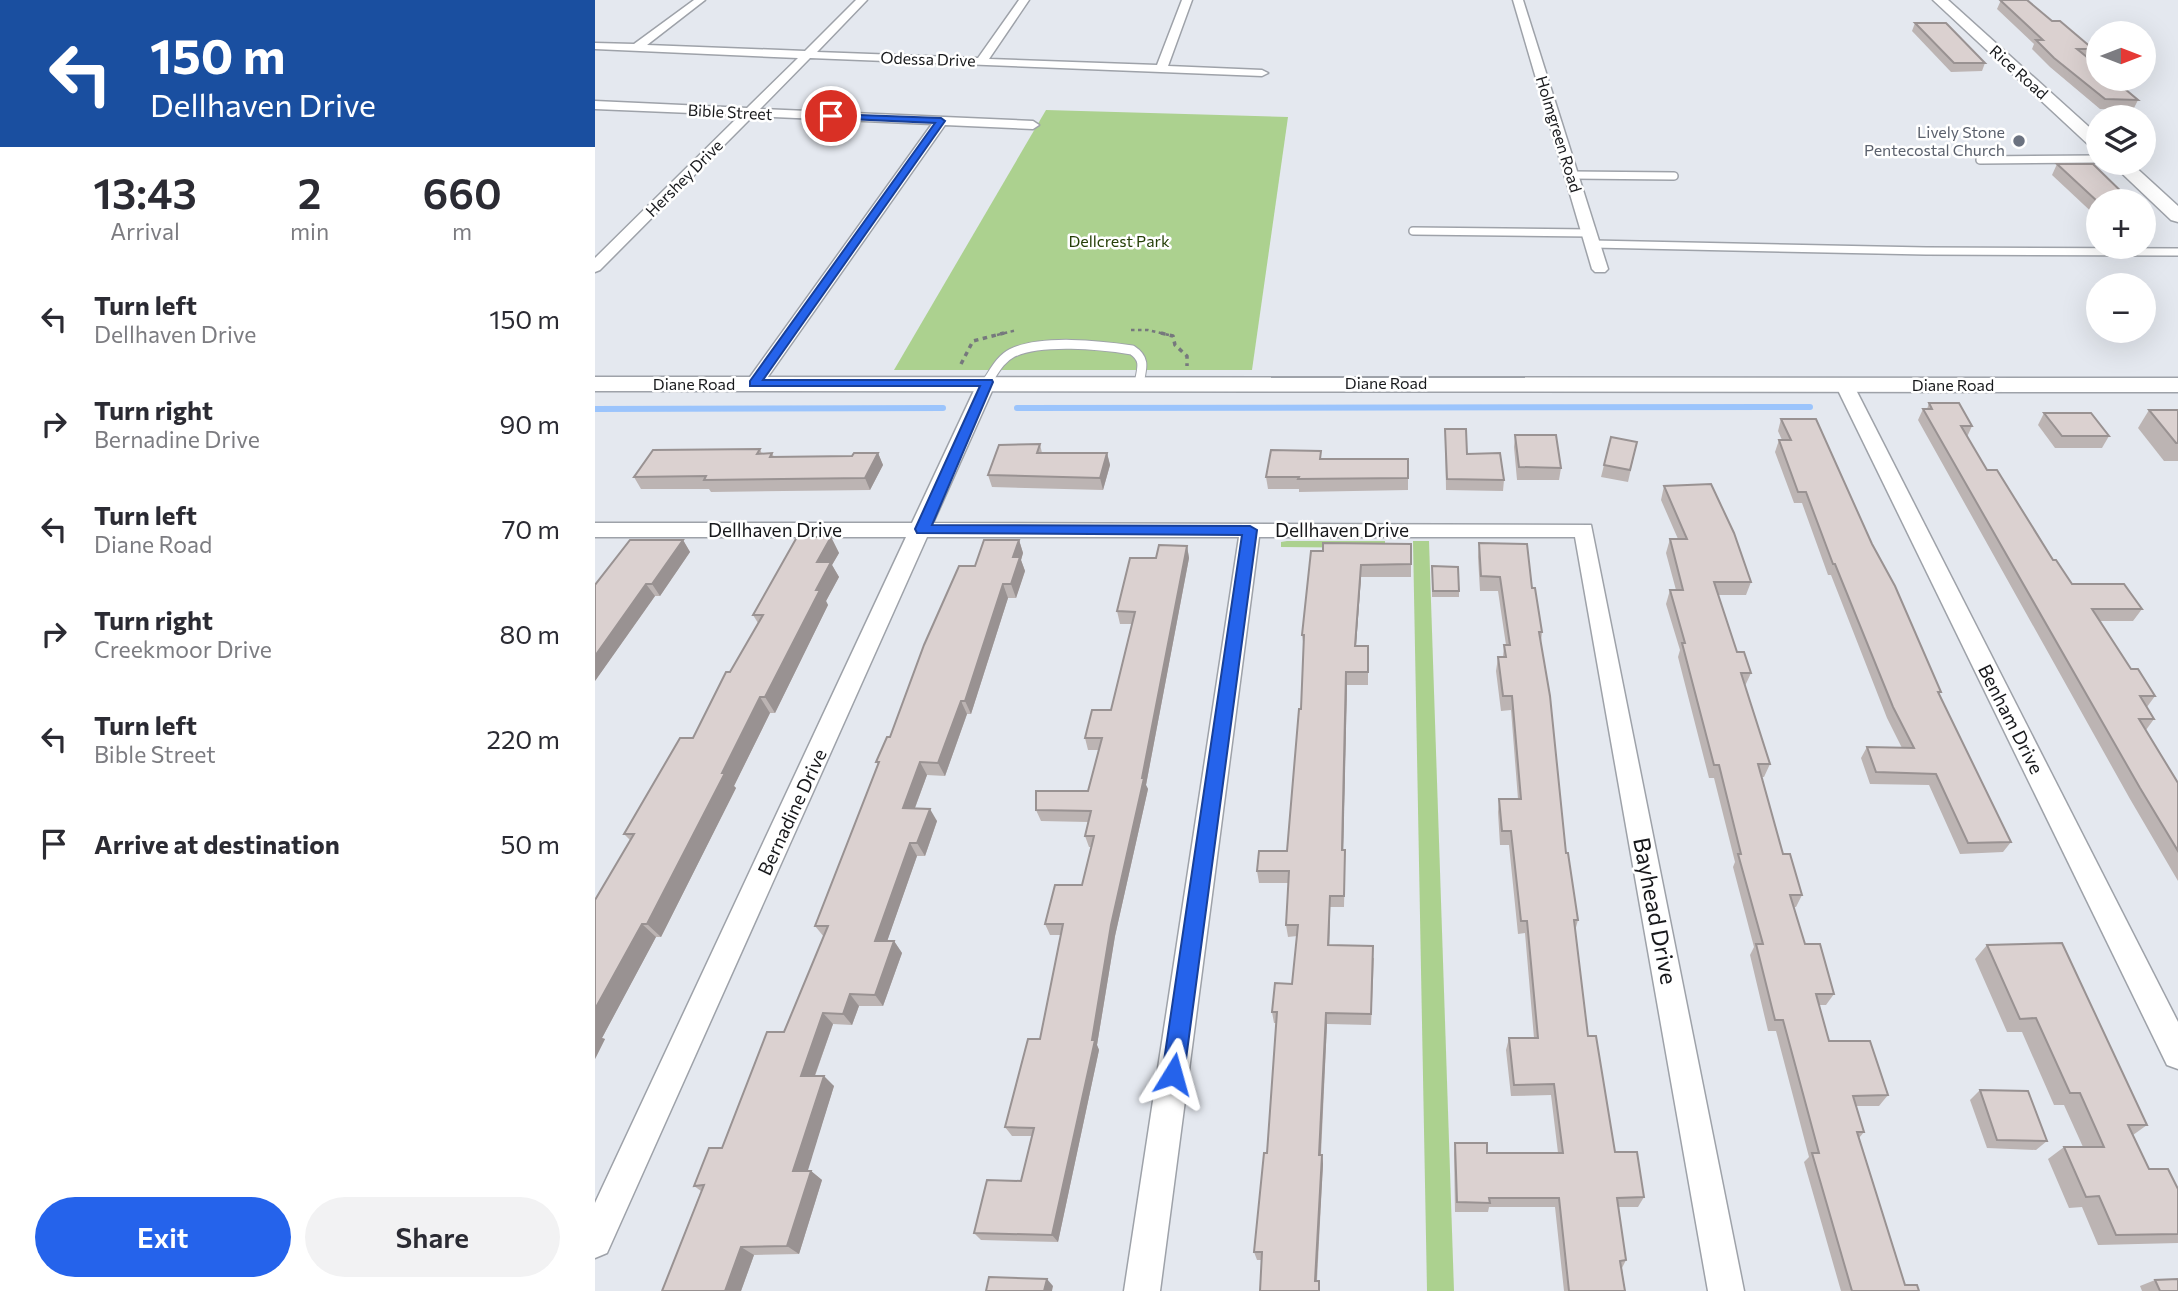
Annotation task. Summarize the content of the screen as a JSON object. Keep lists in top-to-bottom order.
{
  "streets": {
    "street": [
      "Odessa Drive",
      "Rice Road",
      "Bible Street",
      "Holmgreen Road",
      "Hershey Drive",
      "Diane Road",
      "Dellhaven Drive",
      "Benham Drive",
      "Bernadine Drive",
      "Bayhead Drive"
    ]
  },
  "crossings": [
    ["Odessa Drive", "Hershey Drive"],
    ["Bible Street", "Hershey Drive"],
    ["Diane Road", "Benham Drive"],
    ["Diane Road", "Bernadine Drive"],
    ["Dellhaven Drive", "Bernadine Drive"],
    ["Dellhaven Drive", "Bayhead Drive"]
  ],
  "parks": ["Dellcrest Park"],
  "places": ["Lively Stone Pentecostal Church"],
  "north": "right",
  "page": {
    "turn": ["150 m", "Dellhaven Drive"],
    "map_buttons": ["+", "−"],
    "eta": [
      "13:43",
      "Arrival",
      "2",
      "min",
      "660",
      "m"
    ],
    "list": [
      {
        "name": "Turn left",
        "note": "Dellhaven Drive",
        "value": "150 m"
      },
      {
        "name": "Turn right",
        "note": "Bernadine Drive",
        "value": "90 m"
      },
      {
        "name": "Turn left",
        "note": "Diane Road",
        "value": "70 m"
      },
      {
        "name": "Turn right",
        "note": "Creekmoor Drive",
        "value": "80 m"
      },
      {
        "name": "Turn left",
        "note": "Bible Street",
        "value": "220 m"
      },
      {
        "name": "Arrive at destination",
        "value": "50 m"
      }
    ],
    "buttons": ["Exit", "Share"]
  }
}
